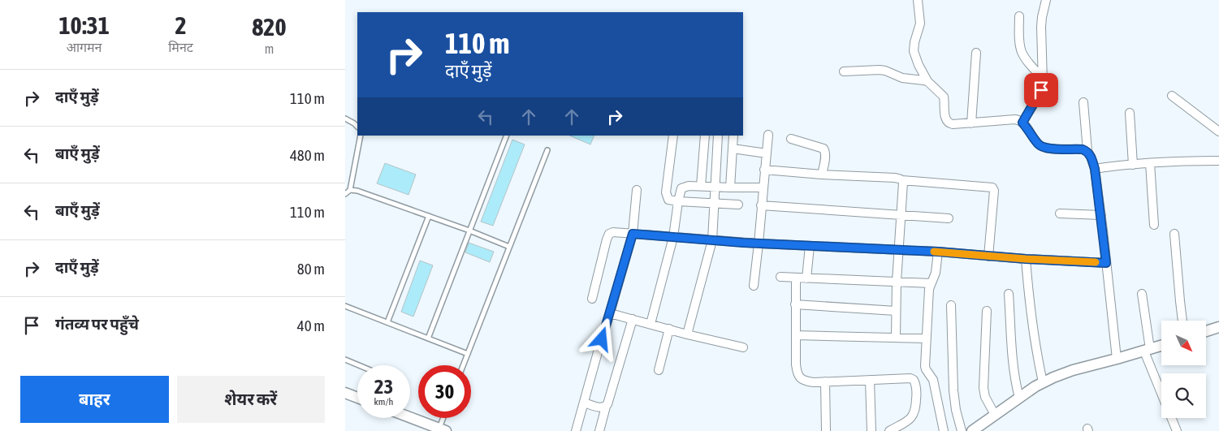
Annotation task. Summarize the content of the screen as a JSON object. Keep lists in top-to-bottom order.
{
  "north": "bottom right",
  "page": {
    "eta": [
      "10:31",
      "आगमन",
      "2",
      "मिनट",
      "820",
      "m"
    ],
    "turn": ["110 m", "दाएँ मुड़ें"],
    "list": [
      {
        "name": "दाएँ मुड़ें",
        "value": "110 m"
      },
      {
        "name": "बाएँ मुड़ें",
        "value": "480 m"
      },
      {
        "name": "बाएँ मुड़ें",
        "value": "110 m"
      },
      {
        "name": "दाएँ मुड़ें",
        "value": "80 m"
      },
      {
        "name": "गंतव्य पर पहुँचे",
        "value": "40 m"
      }
    ],
    "speed": "23 km/h",
    "limit": "30",
    "buttons": ["बाहर", "शेयर करें"]
  }
}
